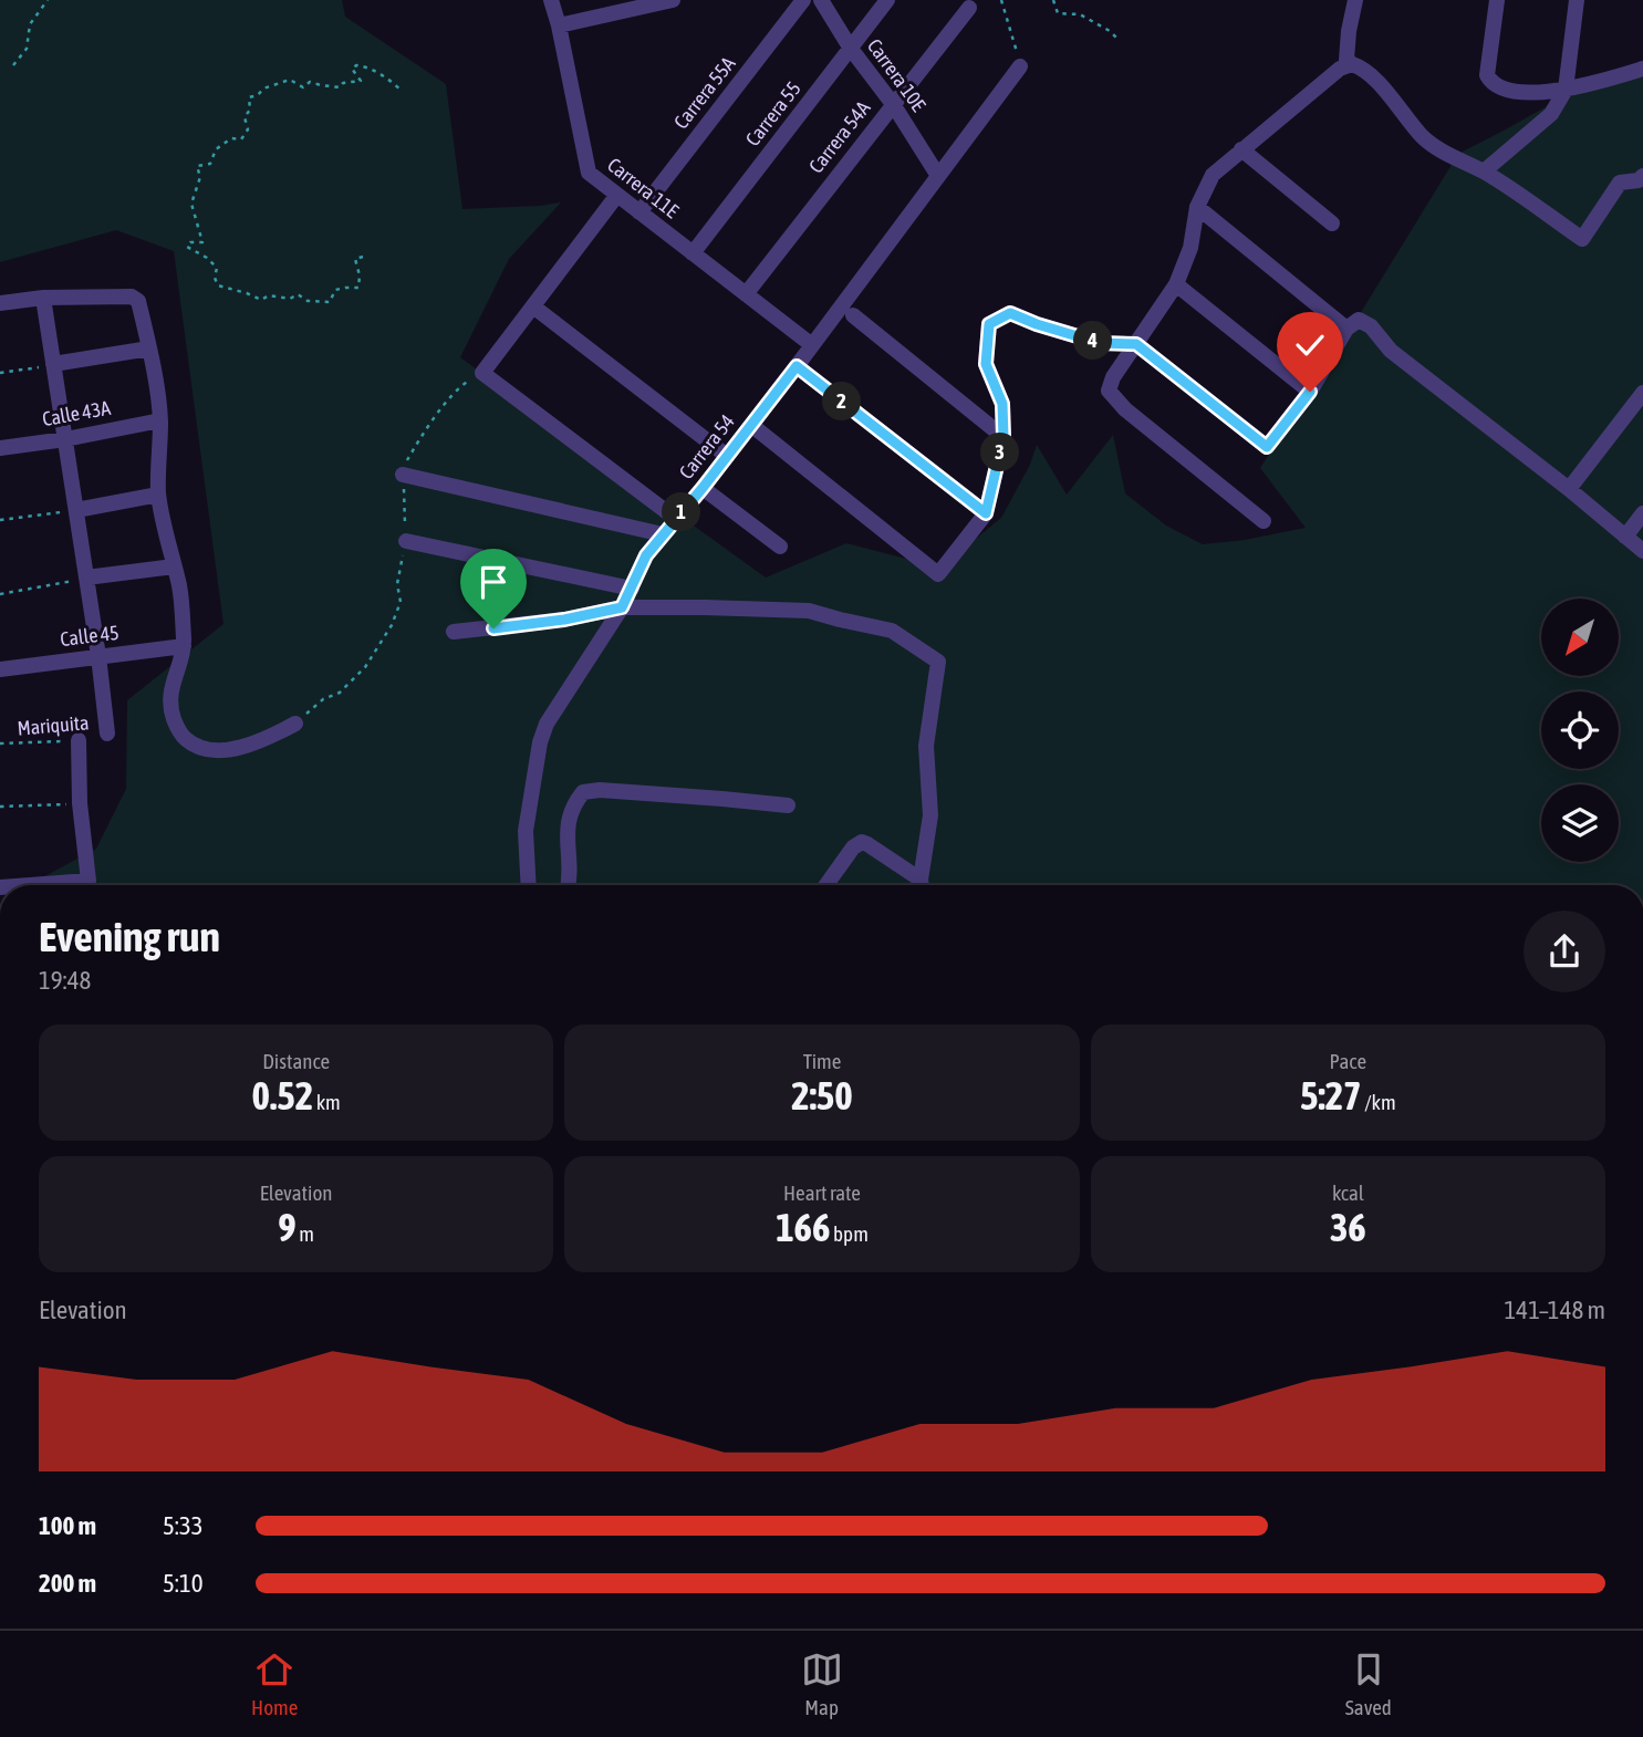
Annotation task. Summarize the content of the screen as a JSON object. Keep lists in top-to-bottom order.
{
  "streets": {
    "street": [
      "Carrera 10E",
      "Carrera 55A",
      "Carrera 55",
      "Carrera 54A",
      "Carrera 11E",
      "Calle 43A",
      "Carrera 54",
      "Calle 45"
    ],
    "path": ["Mariquita"]
  },
  "crossings": [
    ["Carrera 10E", "Carrera 55"],
    ["Carrera 10E", "Carrera 54A"],
    ["Carrera 10E", "Carrera 54"],
    ["Carrera 55A", "Carrera 11E"],
    ["Carrera 55", "Carrera 11E"],
    ["Carrera 54A", "Carrera 11E"],
    ["Carrera 11E", "Carrera 54"]
  ],
  "north": "bottom left",
  "page": {
    "pins": [
      "4",
      "2",
      "3",
      "1"
    ],
    "heading": ["Evening run", "19:48"],
    "stats": [
      ["Distance", "0.52 km"],
      ["Time", "2:50"],
      ["Pace", "5:27 /km"],
      ["Elevation", "9 m"],
      ["Heart rate", "166 bpm"],
      ["kcal", "36"]
    ],
    "chart": ["Elevation", "141–148 m"],
    "list": [
      {
        "name": "100 m",
        "note": "5:33"
      },
      {
        "name": "200 m",
        "note": "5:10"
      }
    ],
    "tabs": ["Home", "Map", "Saved"]
  }
}
